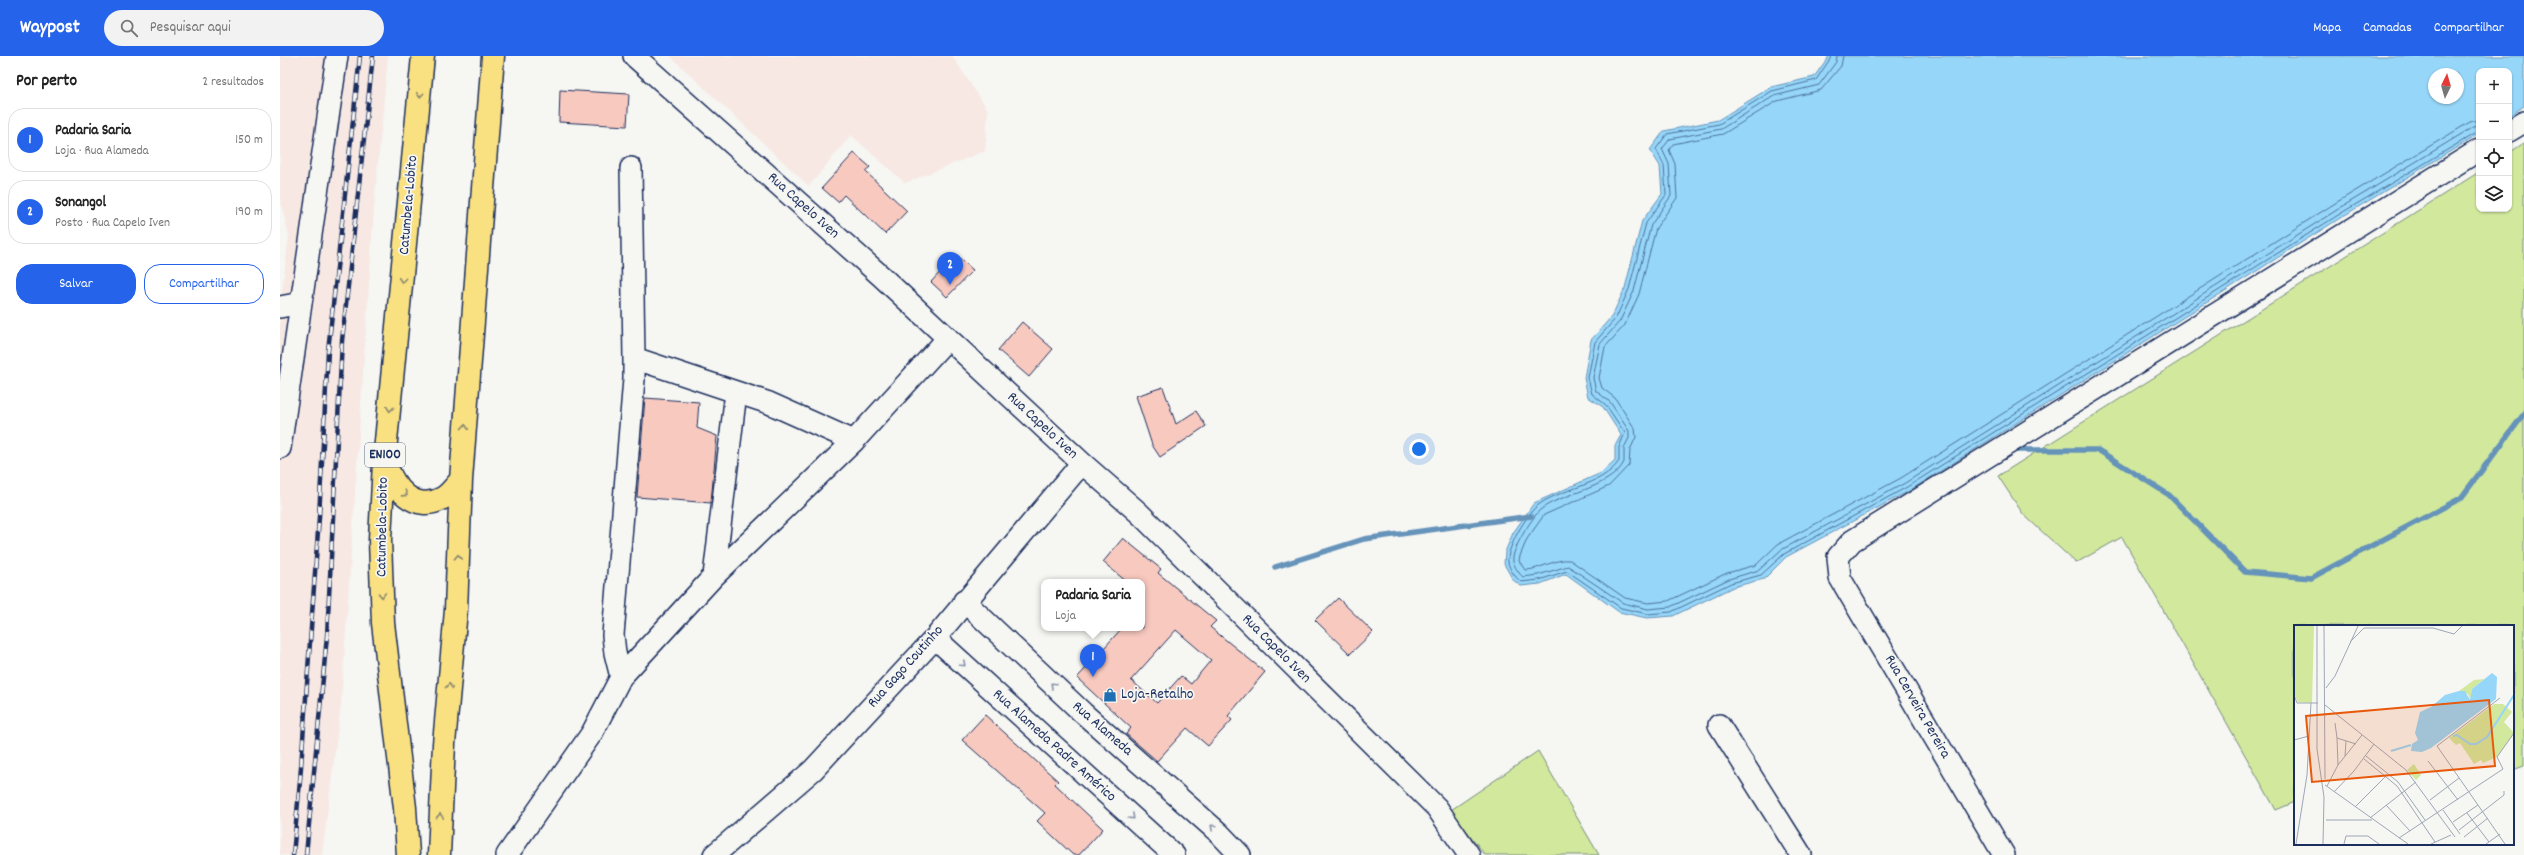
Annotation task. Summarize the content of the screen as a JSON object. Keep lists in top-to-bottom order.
{
  "streets": {
    "highway": ["Catumbela-Lobito", "EN100"],
    "street": [
      "Rua Capelo Iven",
      "Rua Gago Coutinho",
      "Rua Cerveira Pereira",
      "Rua Alameda",
      "Rua Alameda Padre Américo"
    ]
  },
  "crossings": [
    ["Rua Capelo Iven", "Rua Gago Coutinho"],
    ["Rua Gago Coutinho", "Rua Alameda"],
    ["Rua Gago Coutinho", "Rua Alameda Padre Américo"]
  ],
  "one_way": ["Rua Alameda", "Rua Alameda Padre Américo"],
  "places": {
    "shop": ["Loja-Retalho"]
  },
  "north": "top",
  "page": {
    "header": "Waypost",
    "search": "Pesquisar aqui",
    "nav": ["Mapa", "Camadas", "Compartilhar"],
    "heading": ["Por perto", "2 resultados"],
    "map_buttons": ["+", "−"],
    "list": [
      {
        "mark": "1",
        "name": "Padaria Saria",
        "note": "Loja · Rua Alameda",
        "value": "150 m"
      },
      {
        "mark": "2",
        "name": "Sonangol",
        "note": "Posto · Rua Capelo Iven",
        "value": "190 m"
      }
    ],
    "buttons": ["Salvar", "Compartilhar"],
    "pins": ["2", "1"],
    "popup": ["Padaria Saria", "Loja"]
  }
}
